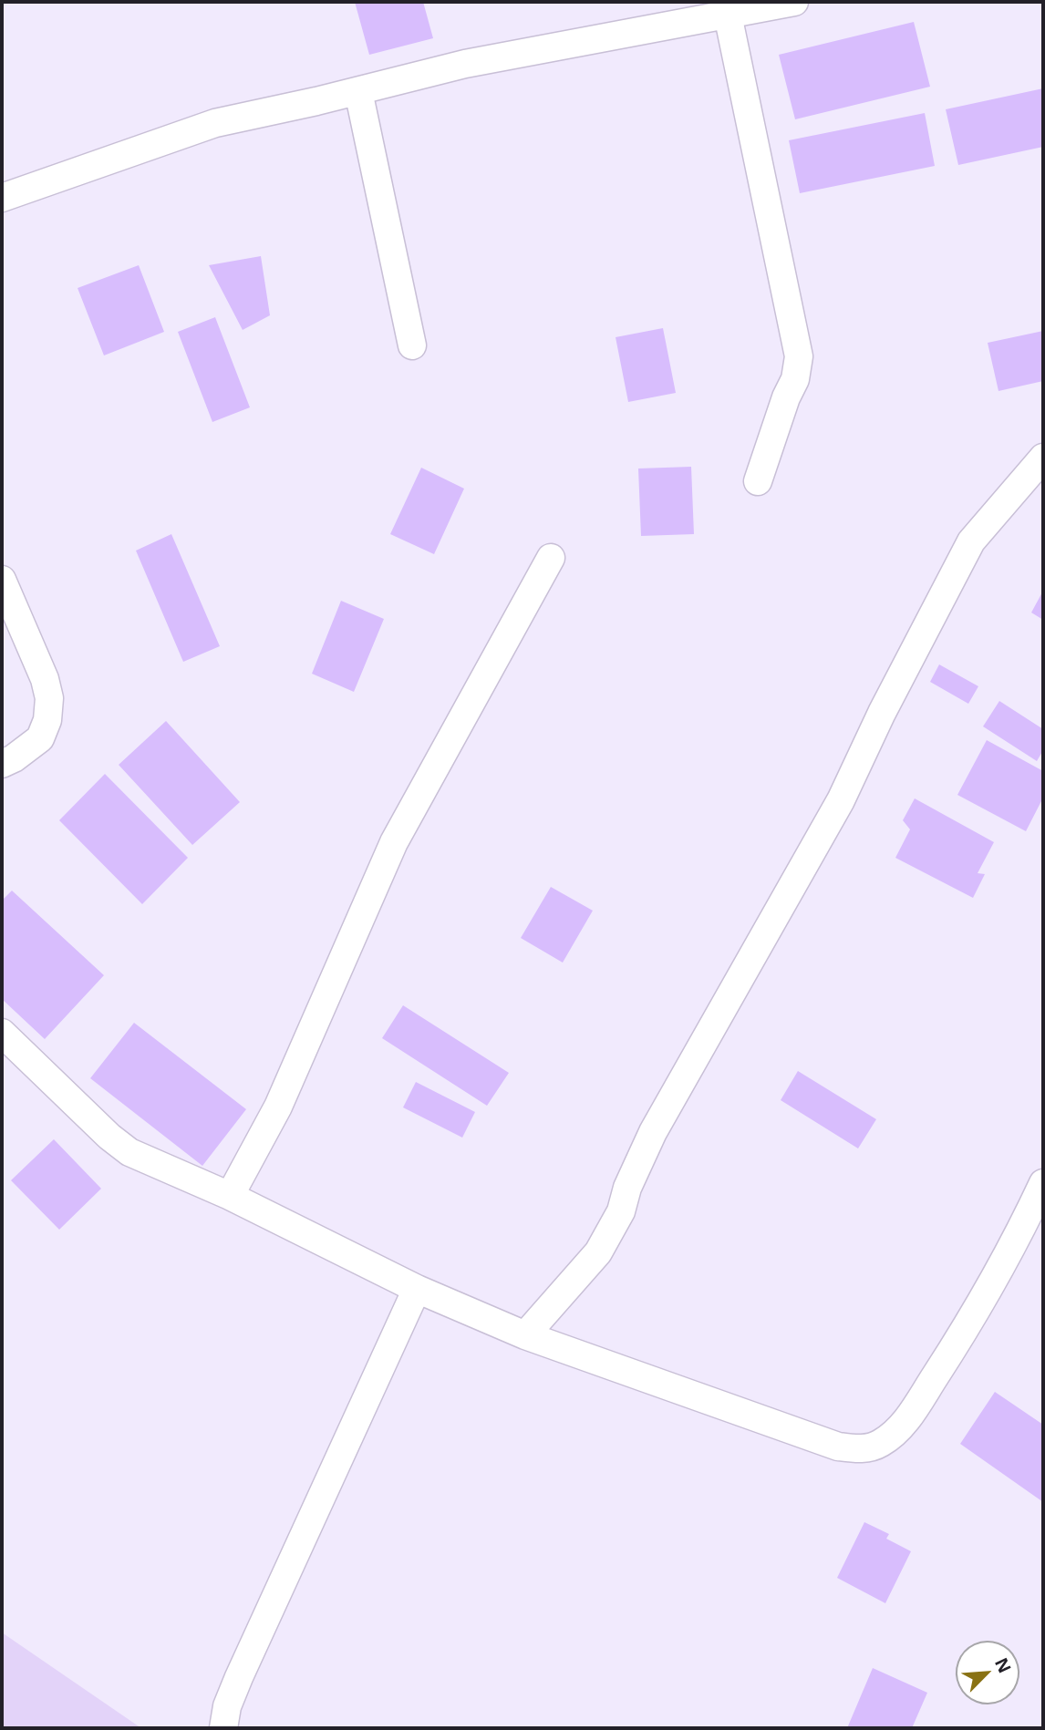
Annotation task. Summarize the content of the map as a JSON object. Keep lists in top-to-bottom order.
{
  "north": "top right"
}
